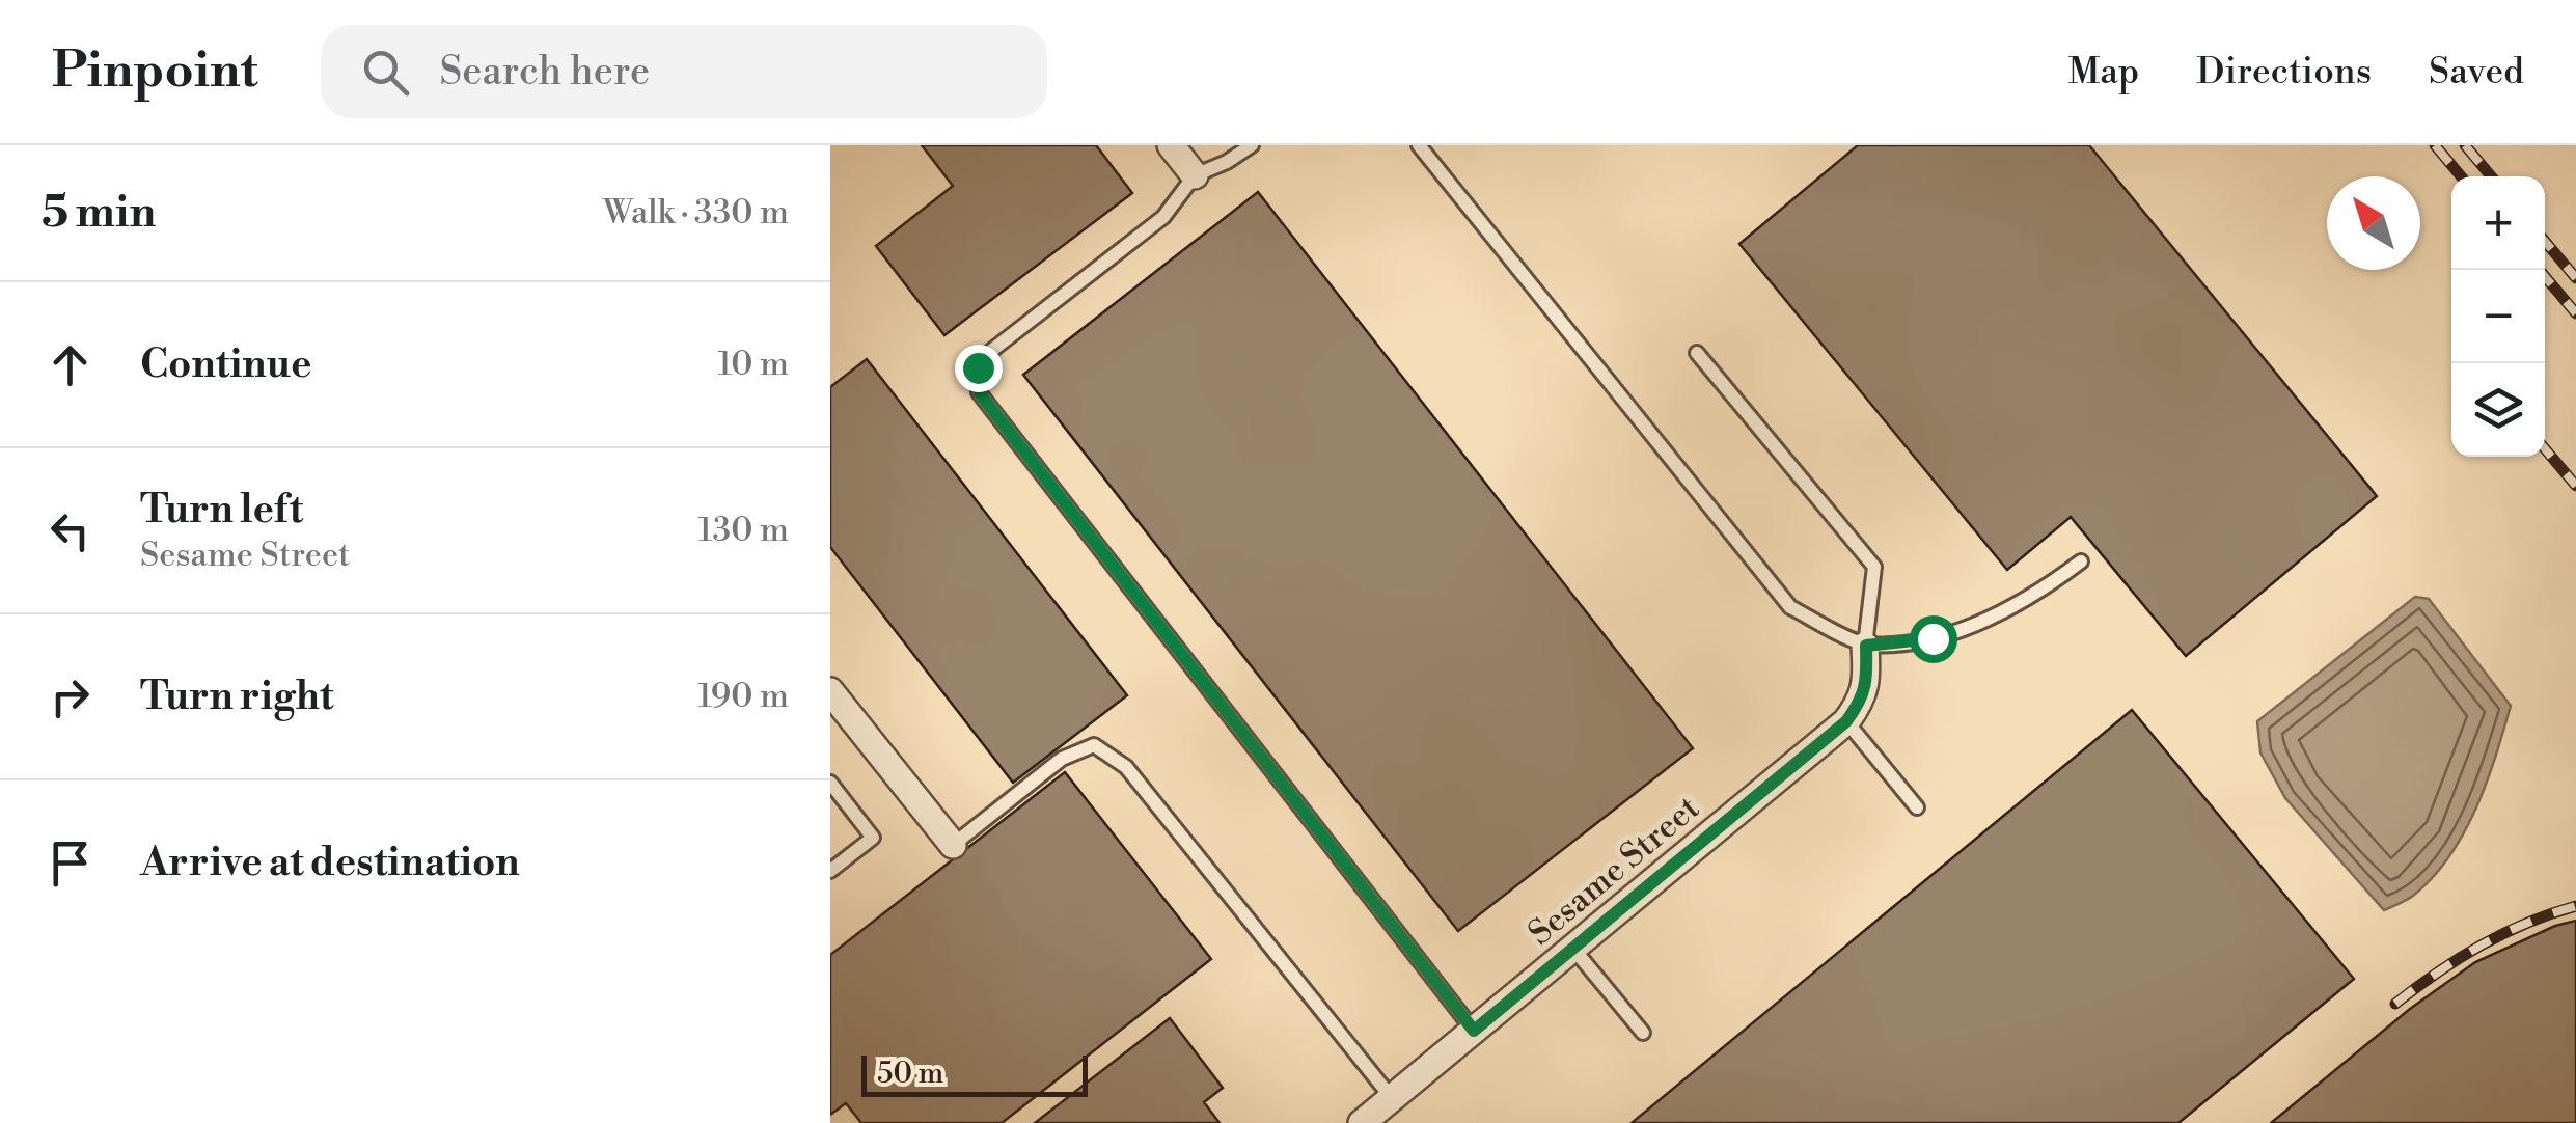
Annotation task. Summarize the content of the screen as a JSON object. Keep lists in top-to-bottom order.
{
  "streets": {
    "street": ["Sesame Street"]
  },
  "scale_bar": "50 m",
  "north": "top left",
  "page": {
    "header": "Pinpoint",
    "search": "Search here",
    "nav": ["Map", "Directions", "Saved"],
    "heading": ["5 min", "Walk · 330 m"],
    "map_buttons": ["+", "−"],
    "list": [
      ["Continue", "10 m"],
      ["Turn left", "Sesame Street", "130 m"],
      ["Turn right", "190 m"],
      "Arrive at destination"
    ],
    "scale": "50 m"
  }
}
